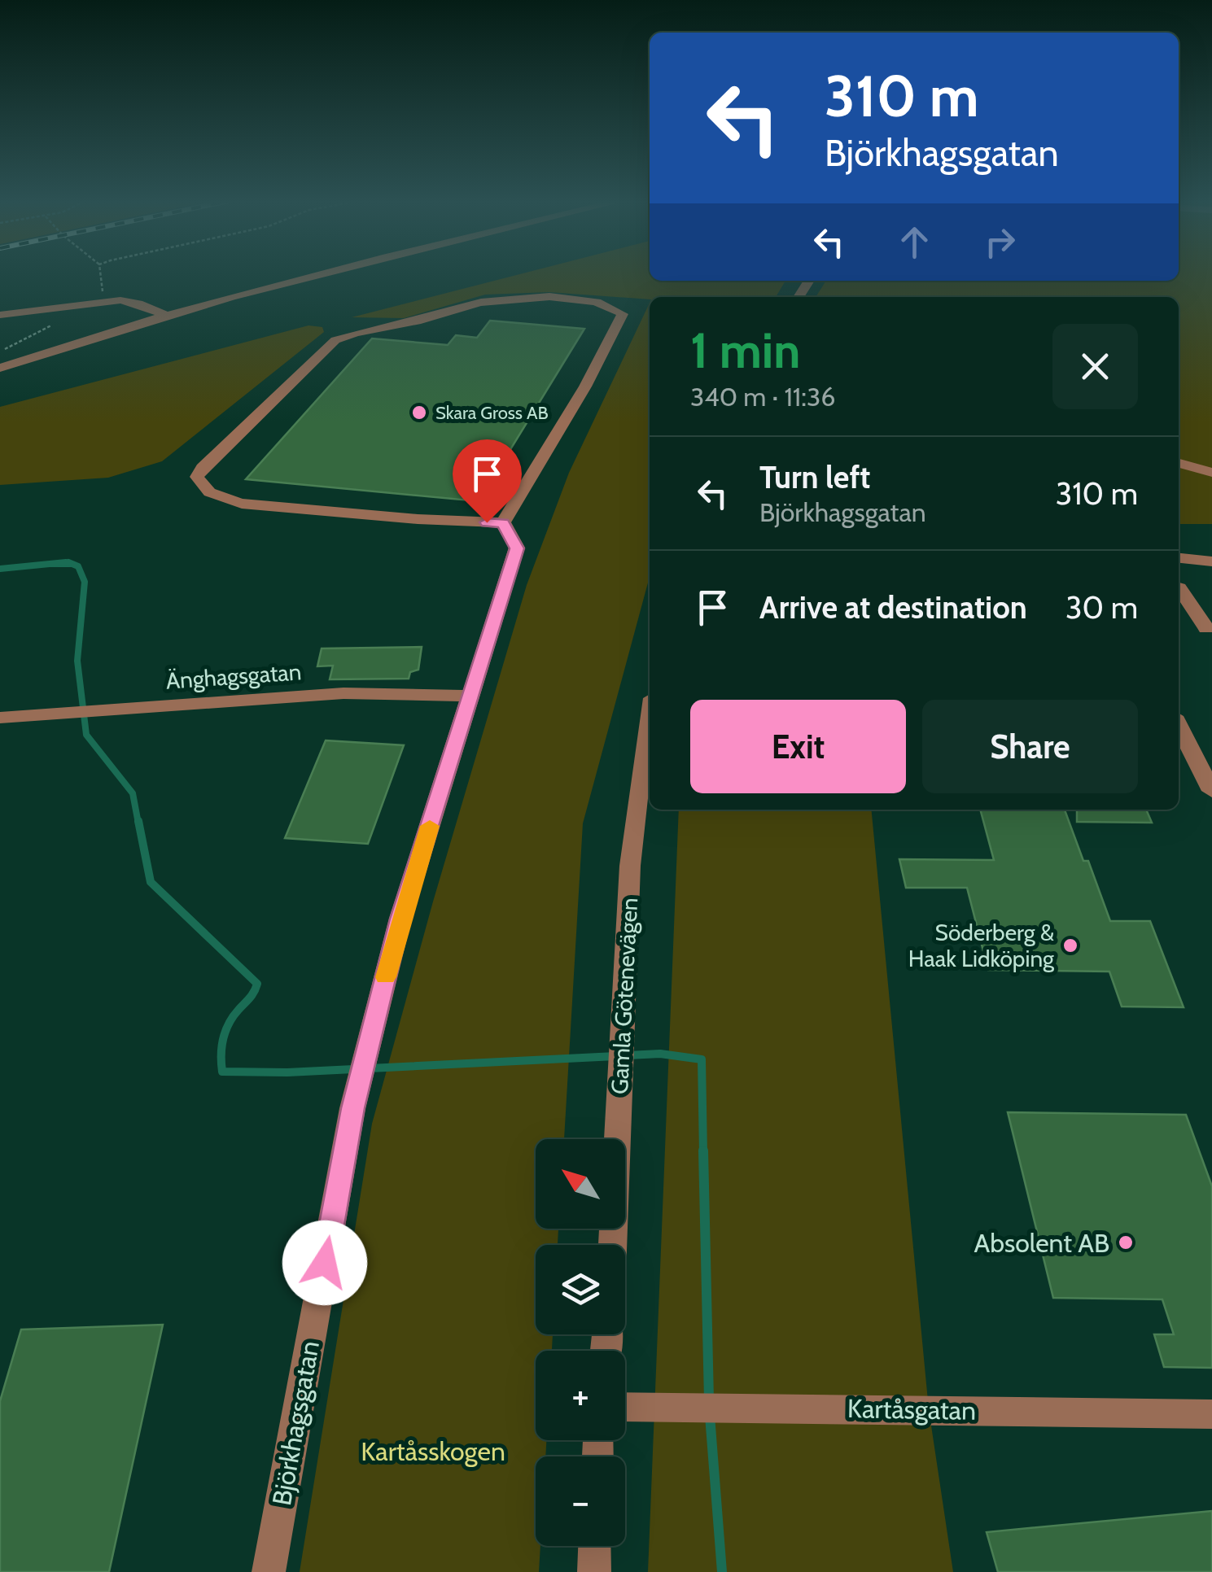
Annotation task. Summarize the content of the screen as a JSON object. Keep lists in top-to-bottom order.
{
  "streets": {
    "street": [
      "Änghagsgatan",
      "Gamla Götenevägen",
      "Kartåsgatan",
      "Björkhagsgatan"
    ]
  },
  "crossings": [
    ["Änghagsgatan", "Björkhagsgatan"]
  ],
  "parks": ["Kartåsskogen"],
  "places": ["Skara Gross AB", "Söderberg & Haak Lidköping", "Absolent AB"],
  "north": "top left",
  "page": {
    "turn": ["310 m", "Björkhagsgatan"],
    "heading": ["1 min", "340 m · 11:36"],
    "list": [
      {
        "name": "Turn left",
        "note": "Björkhagsgatan",
        "value": "310 m"
      },
      {
        "name": "Arrive at destination",
        "value": "30 m"
      }
    ],
    "buttons": ["Exit", "Share"],
    "map_buttons": ["+", "−"]
  }
}
